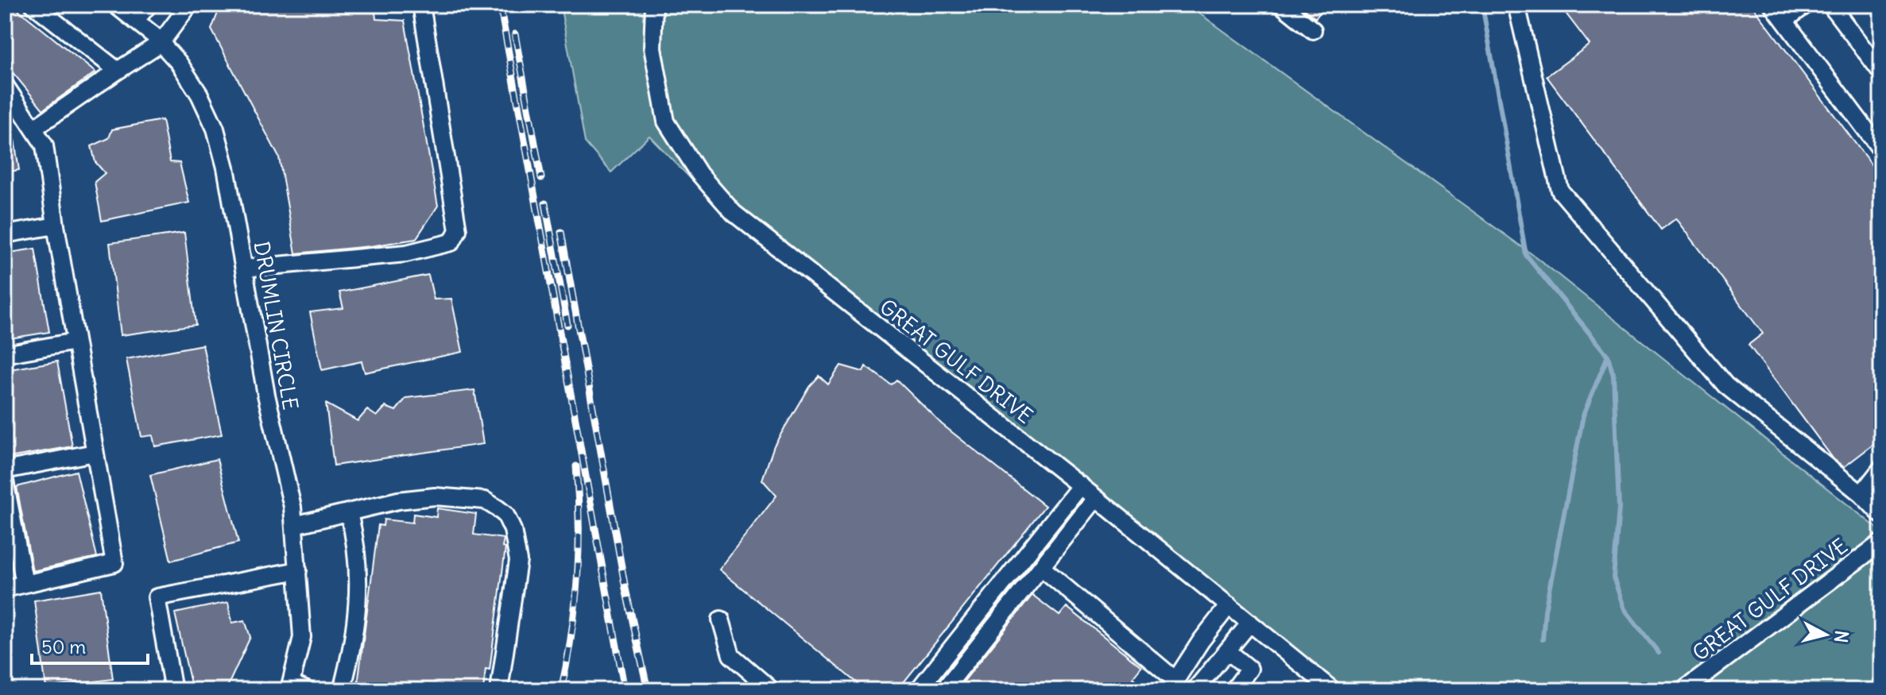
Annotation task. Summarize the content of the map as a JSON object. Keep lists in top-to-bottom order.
{
  "streets": {
    "street": ["DRUMLIN CIRCLE", "GREAT GULF DRIVE"]
  },
  "scale_bar": "50 m",
  "north": "right"
}
